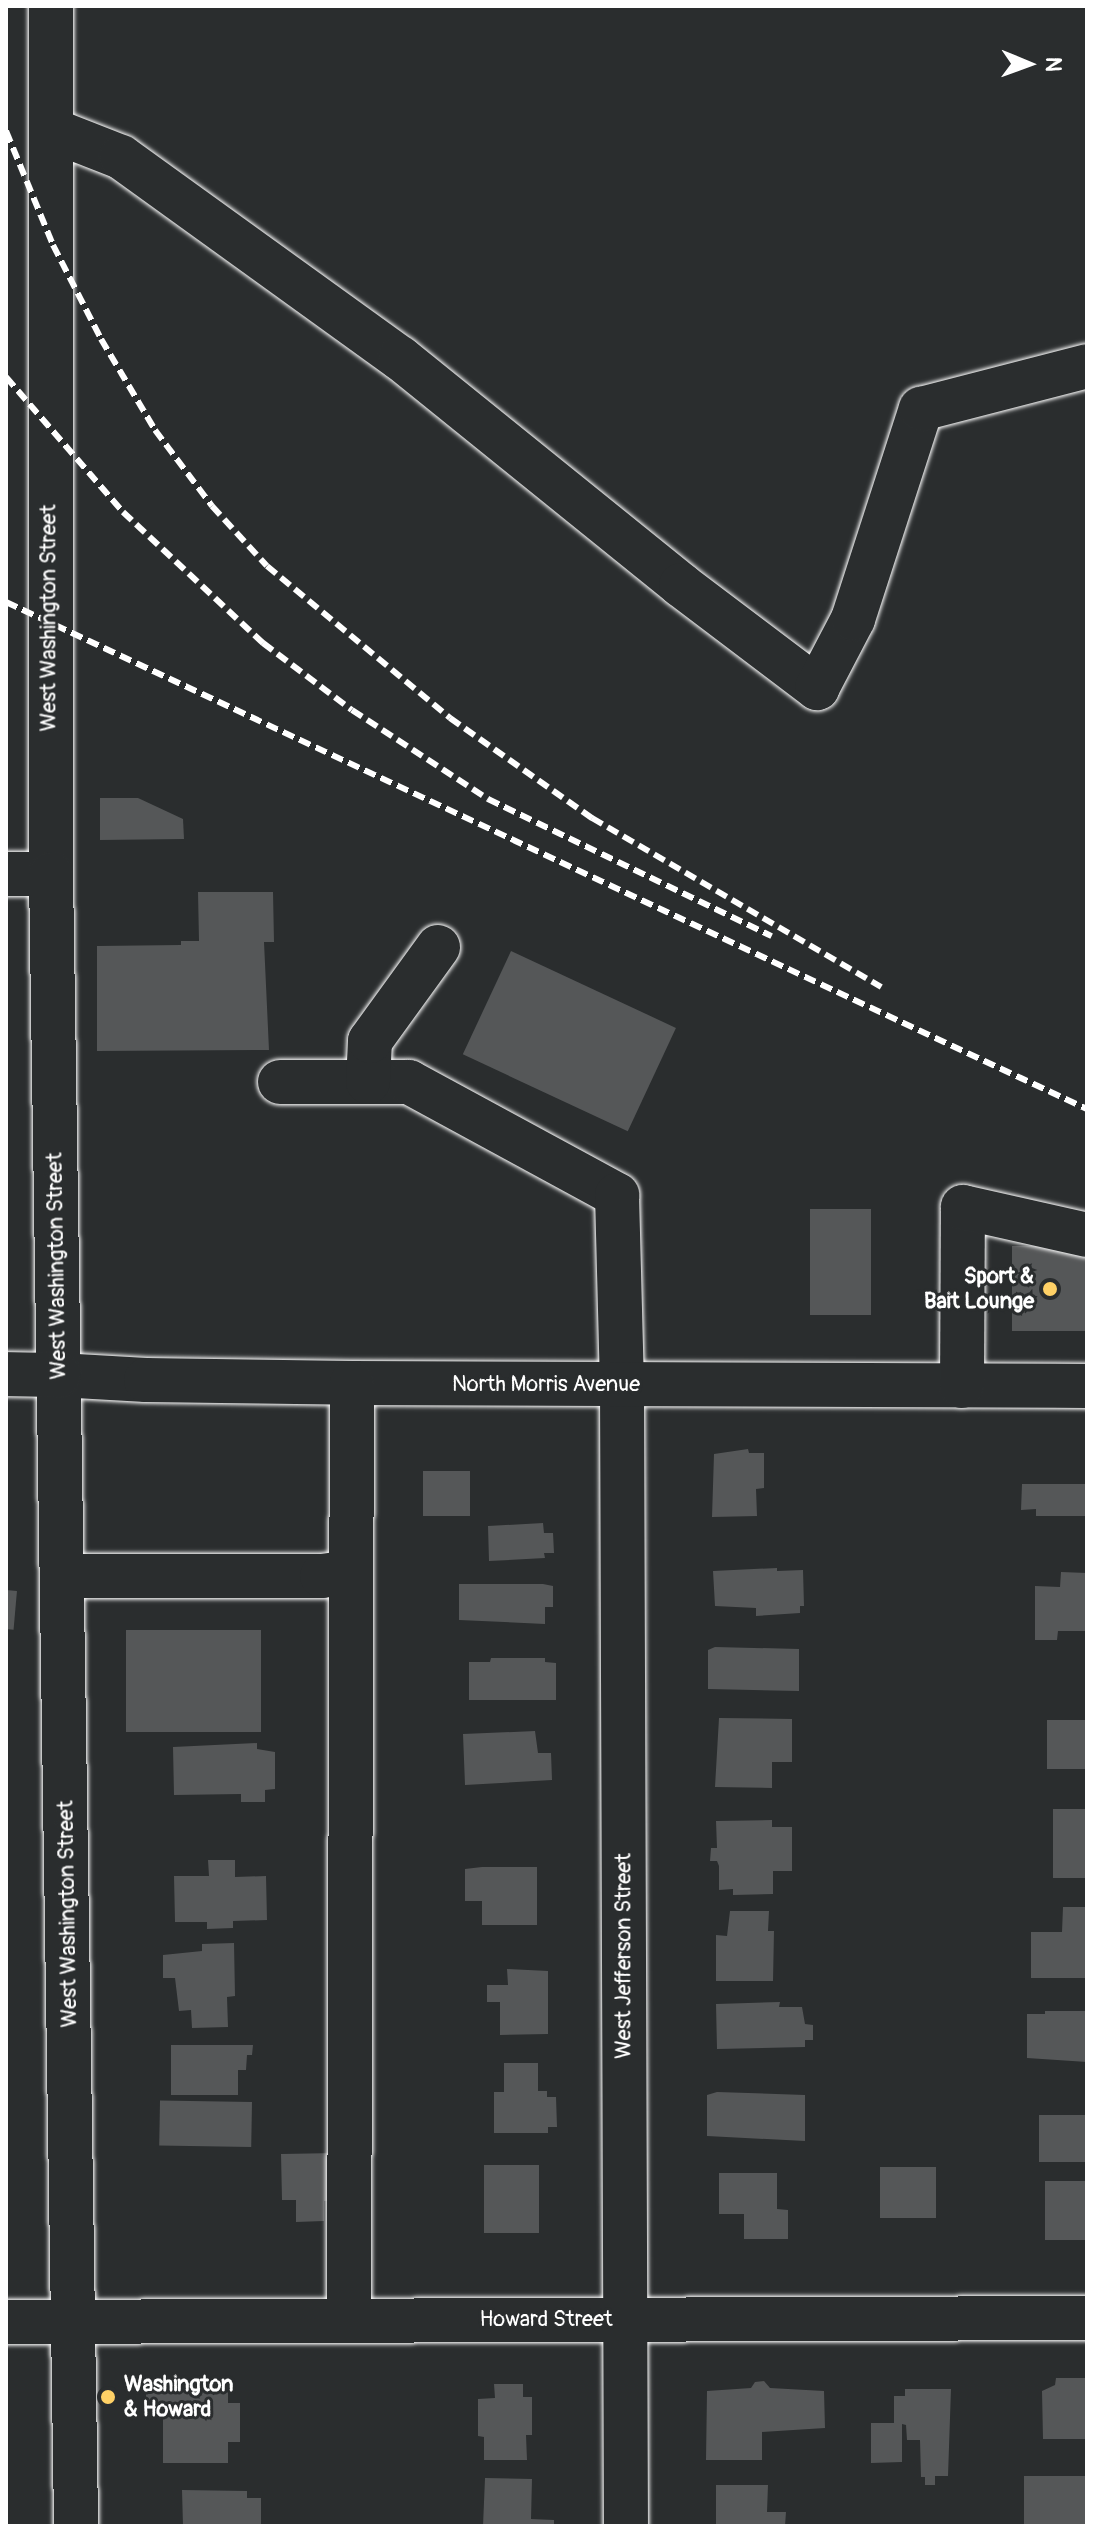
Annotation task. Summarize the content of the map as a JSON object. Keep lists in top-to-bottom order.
{
  "streets": {
    "street": [
      "West Washington Street",
      "North Morris Avenue",
      "West Jefferson Street",
      "Howard Street"
    ]
  },
  "crossings": [
    ["West Washington Street", "North Morris Avenue"],
    ["West Washington Street", "Howard Street"],
    ["North Morris Avenue", "West Jefferson Street"],
    ["West Jefferson Street", "Howard Street"]
  ],
  "places": ["Sport & Bait Lounge", "Washington & Howard"],
  "north": "right"
}
